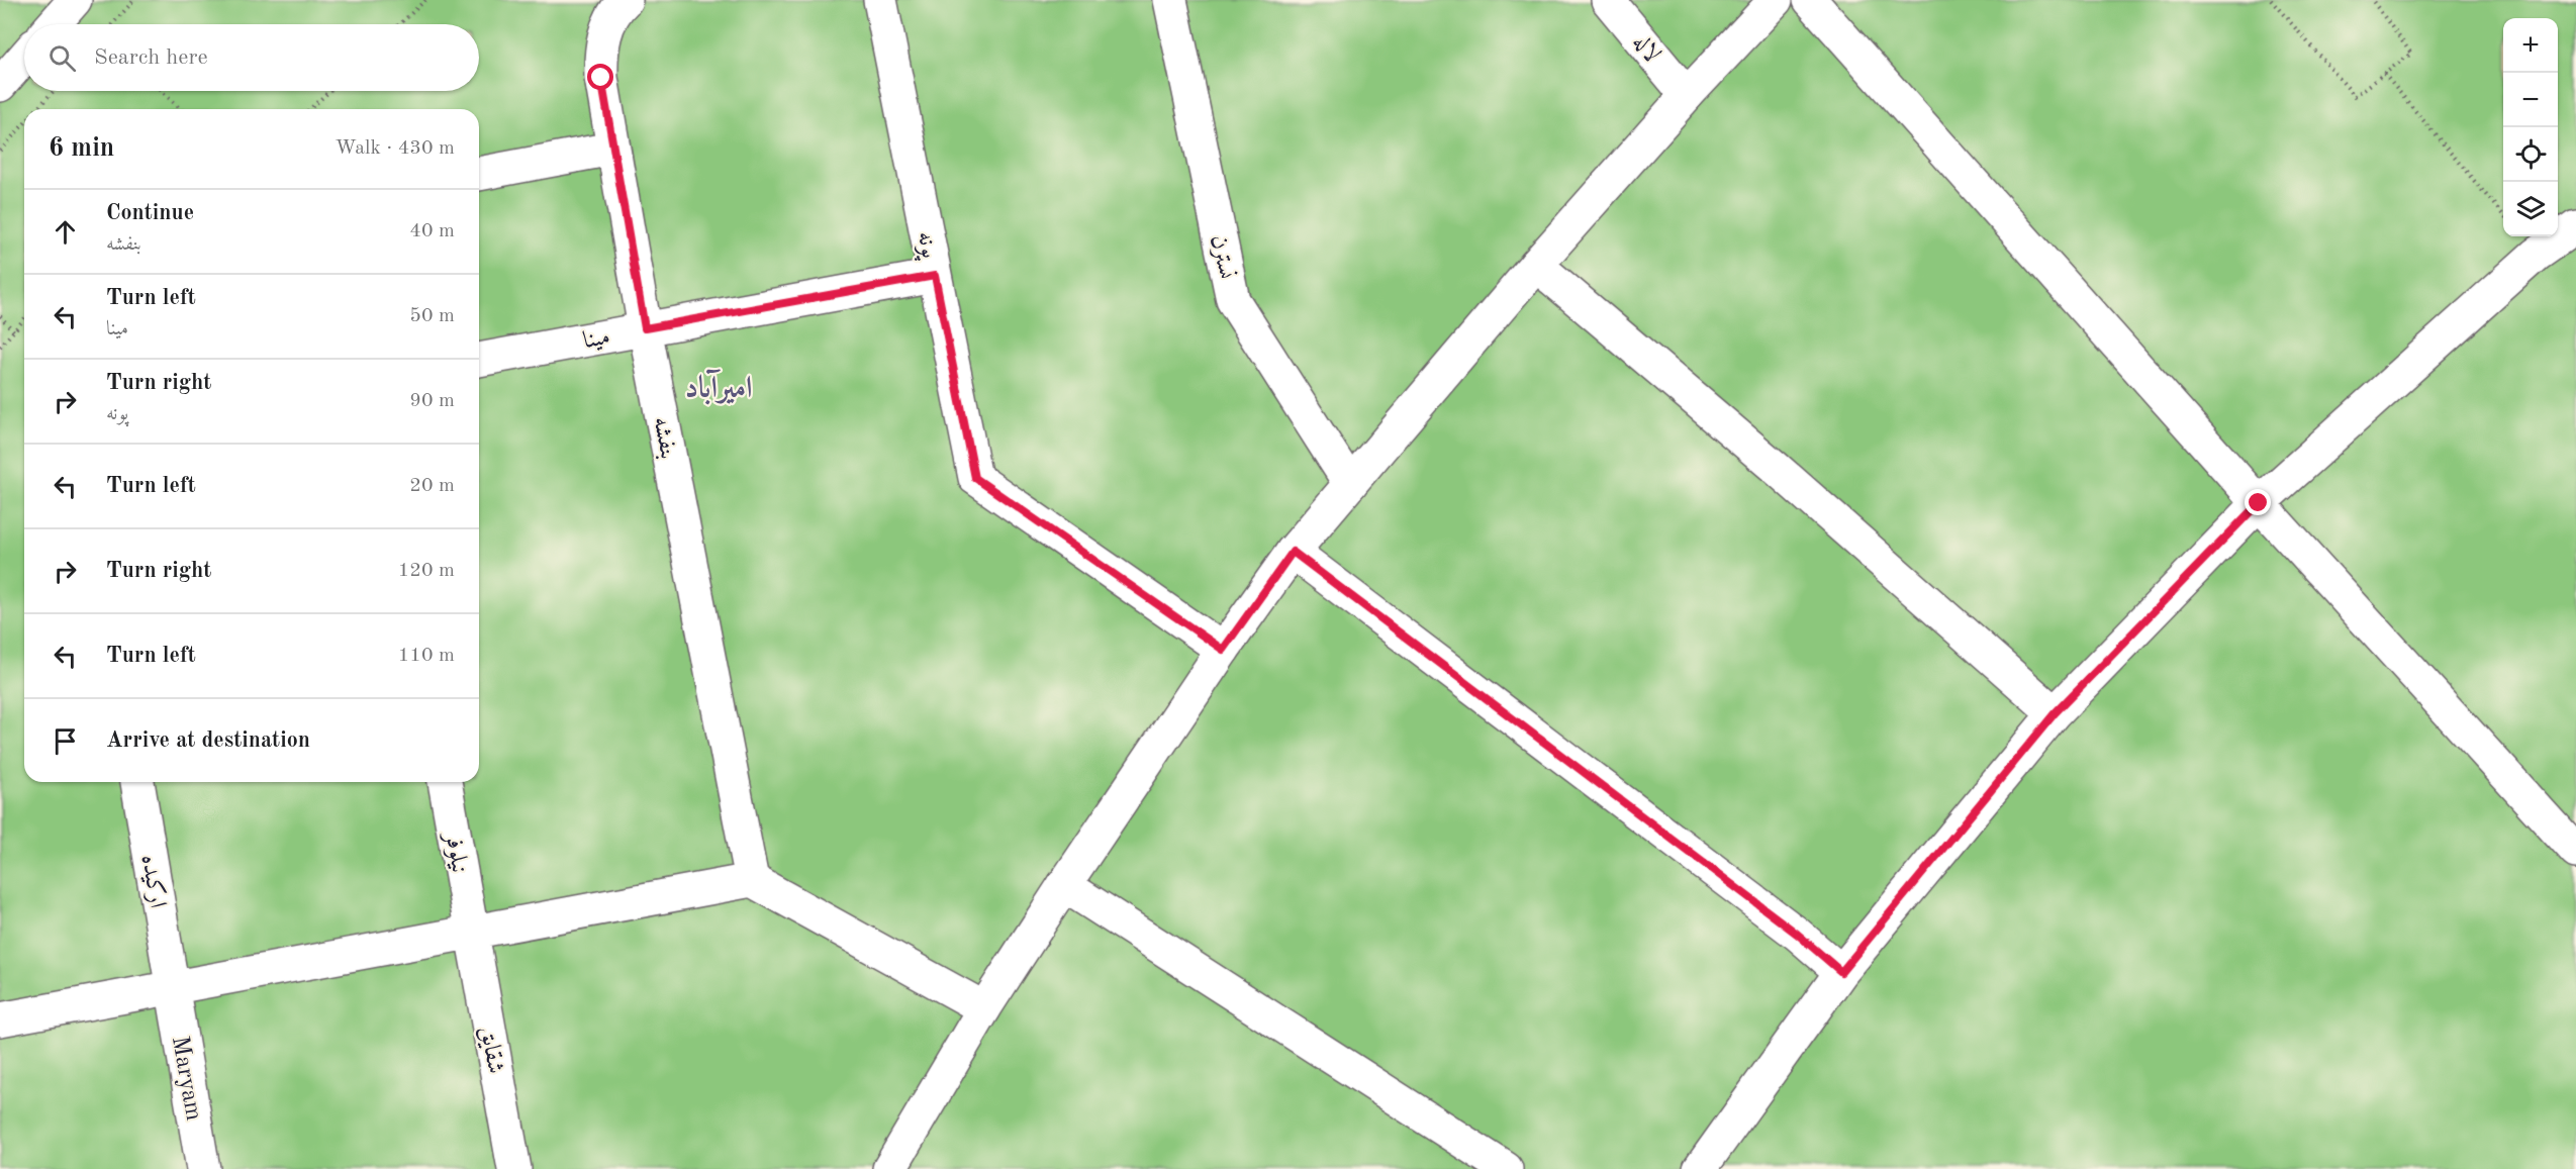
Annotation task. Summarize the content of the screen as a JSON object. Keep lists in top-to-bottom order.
{
  "streets": {
    "street": [
      "لاله",
      "پونه",
      "نسترن",
      "مینا",
      "بنفشه",
      "نیلوفر",
      "ارکیده",
      "شقایق",
      "Maryam"
    ]
  },
  "crossings": [
    ["پونه", "مینا"],
    ["مینا", "بنفشه"],
    ["نیلوفر", "شقایق"],
    ["ارکیده", "Maryam"]
  ],
  "districts": ["امیرآباد"],
  "page": {
    "map_buttons": ["+", "−"],
    "search": "Search here",
    "heading": ["6 min", "Walk · 430 m"],
    "list": [
      ["Continue", "بنفشه", "40 m"],
      ["Turn left", "مینا", "50 m"],
      ["Turn right", "پونه", "90 m"],
      ["Turn left", "20 m"],
      ["Turn right", "120 m"],
      ["Turn left", "110 m"],
      "Arrive at destination"
    ]
  }
}
